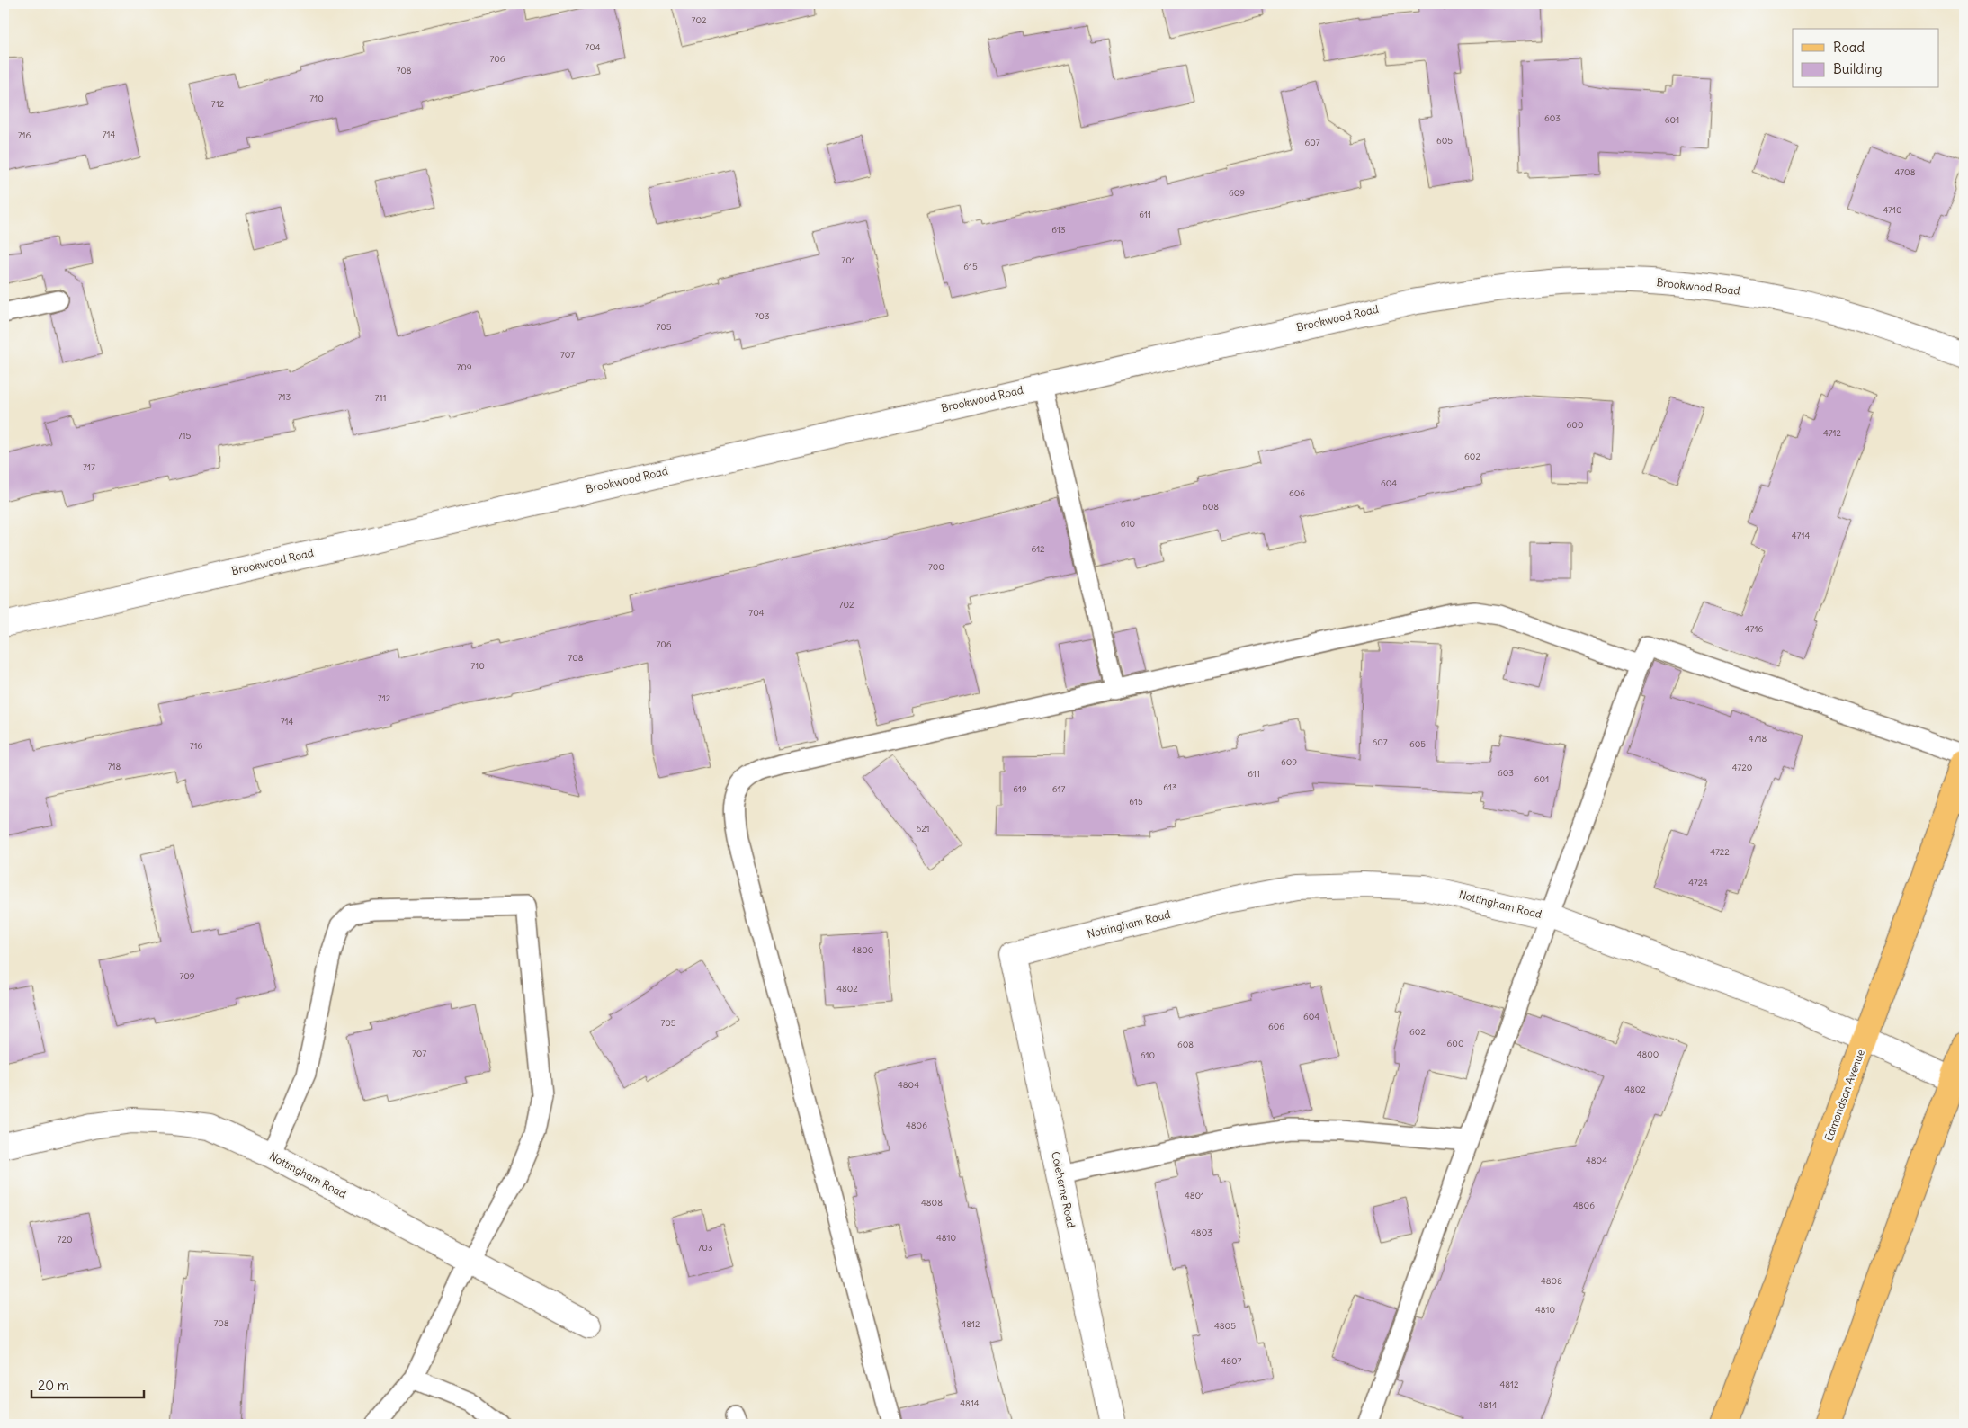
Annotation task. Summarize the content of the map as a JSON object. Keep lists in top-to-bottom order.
{
  "streets": {
    "main road": ["Edmondson Avenue"],
    "street": ["Brookwood Road", "Nottingham Road", "Coleherne Road"]
  },
  "crossings": [
    ["Nottingham Road", "Edmondson Avenue"],
    ["Nottingham Road", "Coleherne Road"]
  ],
  "house_numbers": [
    "702",
    "704",
    "706",
    "708",
    "710",
    "712",
    "603",
    "601",
    "714",
    "716",
    "605",
    "607",
    "4708",
    "609",
    "4710",
    "611",
    "613",
    "701",
    "615",
    "703",
    "705",
    "707",
    "709",
    "713",
    "711",
    "600",
    "4712",
    "715",
    "602",
    "717",
    "604",
    "606",
    "608",
    "610",
    "4714",
    "612",
    "700",
    "702",
    "704",
    "4716",
    "706",
    "708",
    "710",
    "712",
    "714",
    "4718",
    "607",
    "605",
    "716",
    "609",
    "718",
    "4720",
    "603",
    "611",
    "601",
    "613",
    "619",
    "617",
    "615",
    "621",
    "4722",
    "4724",
    "4800",
    "709",
    "4802",
    "604",
    "705",
    "606",
    "602",
    "600",
    "608",
    "707",
    "4800",
    "610",
    "4804",
    "4802",
    "4806",
    "4804",
    "4801",
    "4808",
    "4806",
    "4803",
    "4810",
    "720",
    "703",
    "4808",
    "4810",
    "708",
    "4812",
    "4805",
    "4807",
    "4812",
    "4814",
    "4814"
  ],
  "legend": ["Road", "Building"],
  "scale_bar": "20 m"
}
